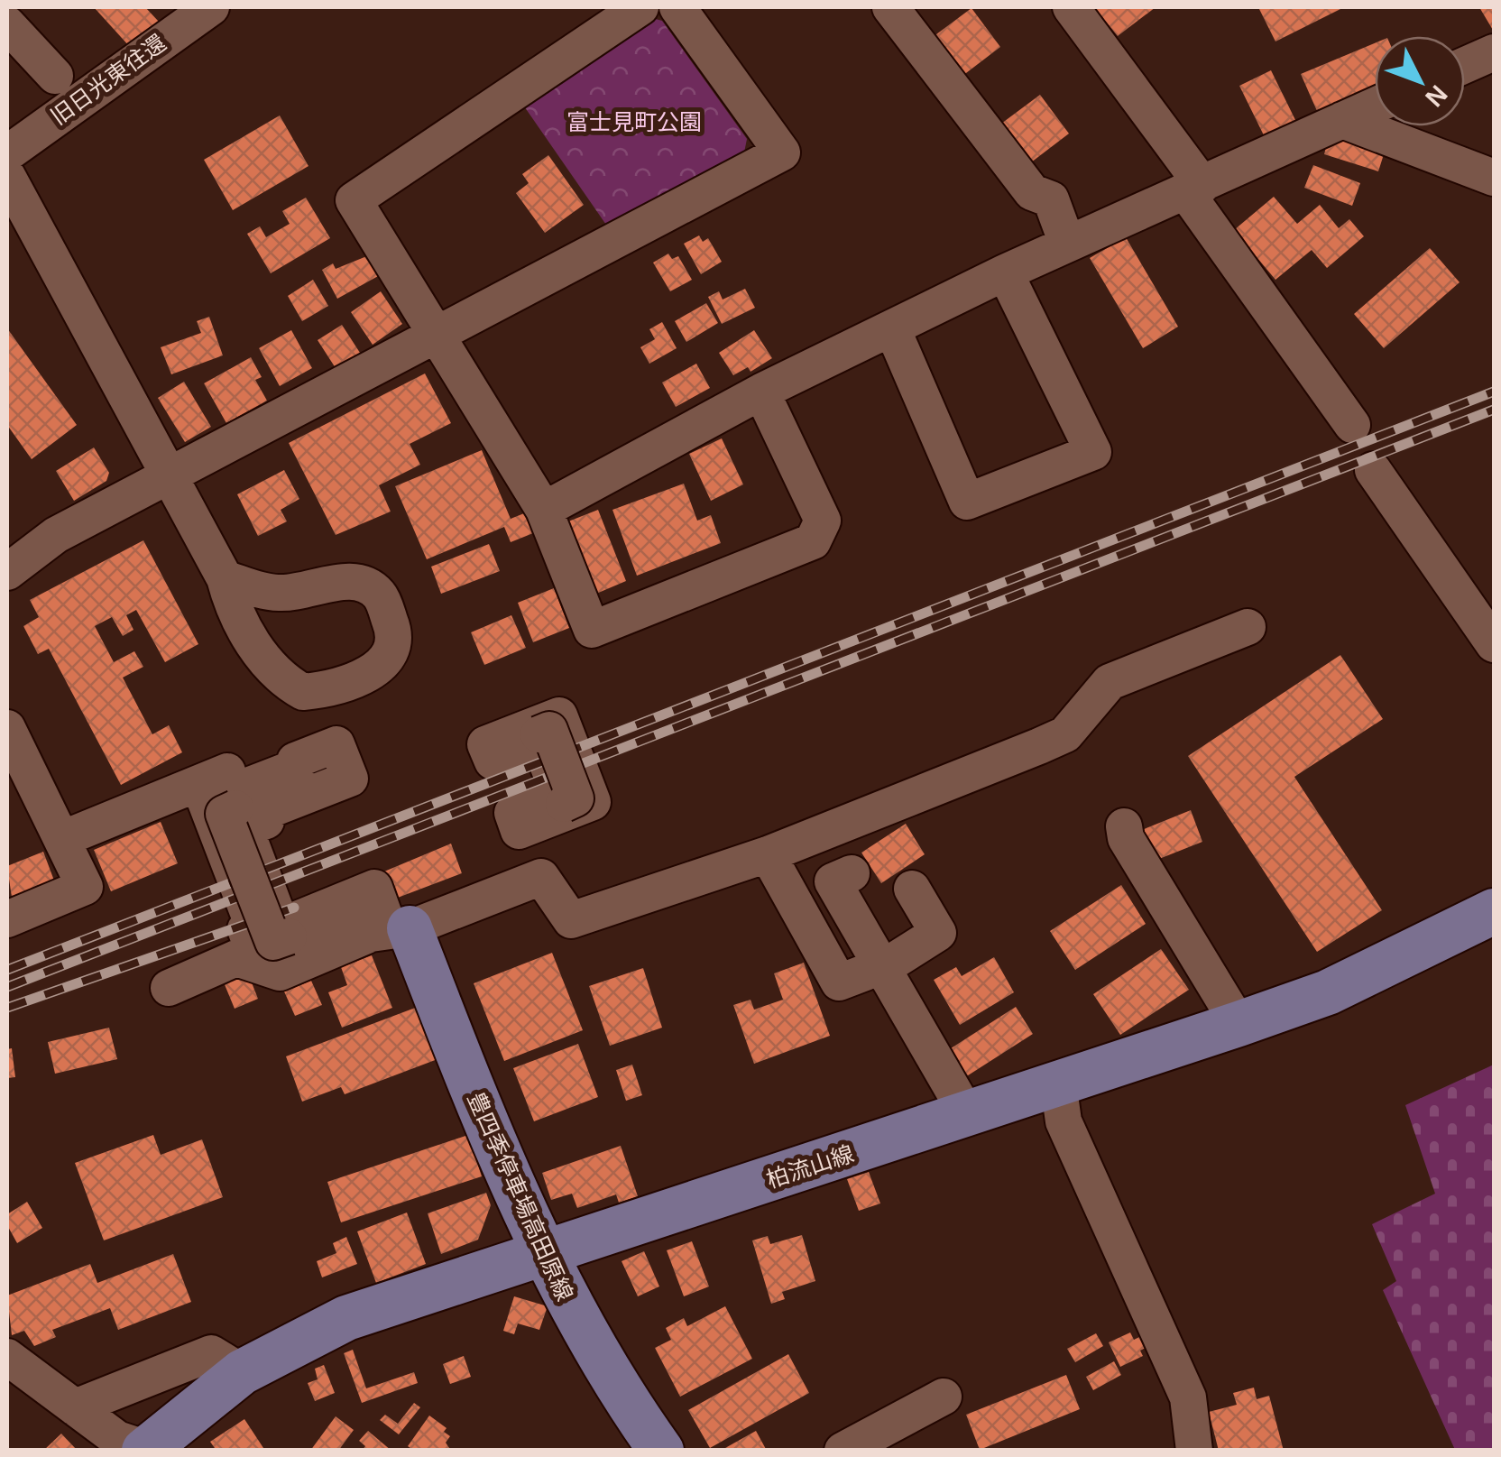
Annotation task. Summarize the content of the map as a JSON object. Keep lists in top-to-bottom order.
{
  "streets": {
    "main road": ["柏流山線", "豊四季停車場高田原線"],
    "street": ["旧日光東往還"]
  },
  "crossings": [
    ["柏流山線", "豊四季停車場高田原線"]
  ],
  "parks": ["富士見町公園"],
  "north": "bottom right"
}
